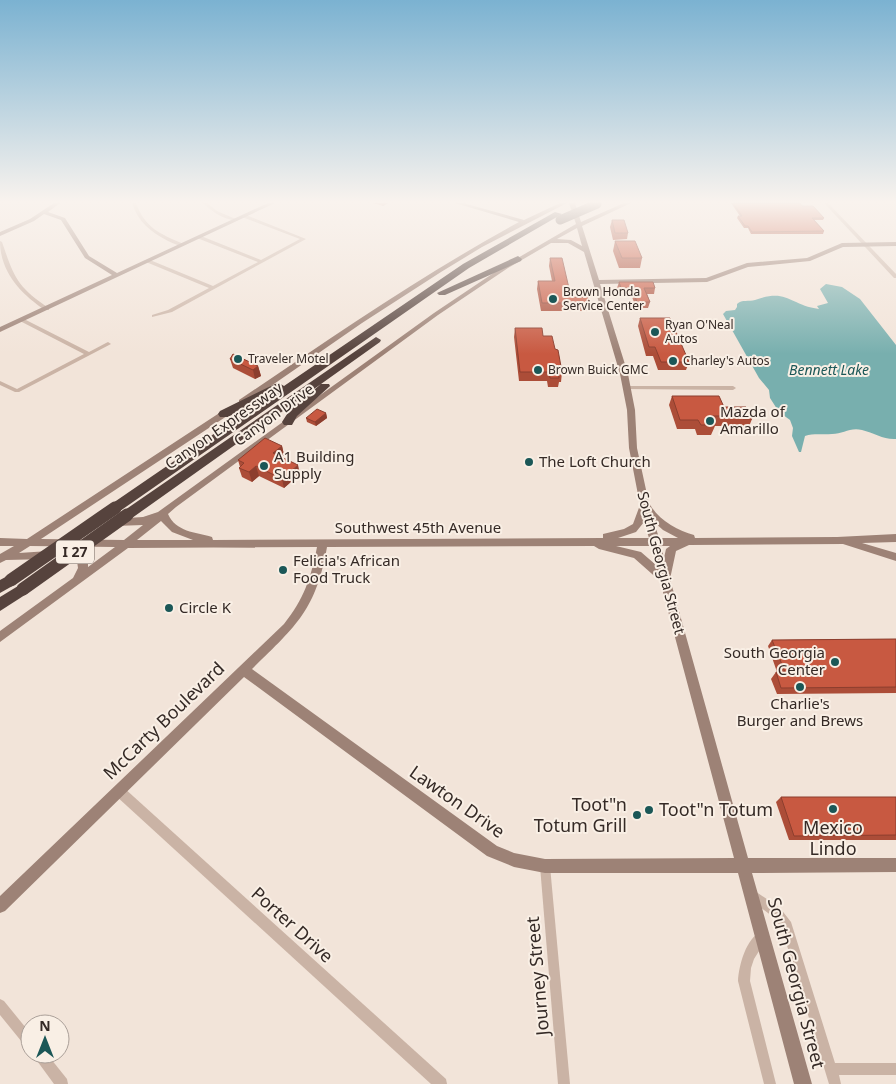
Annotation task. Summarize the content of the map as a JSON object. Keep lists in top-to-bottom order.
{
  "streets": {
    "highway": ["Canyon Expressway", "I 27"],
    "main road": [
      "Canyon Drive",
      "Southwest 45th Avenue",
      "South Georgia Street",
      "McCarty Boulevard",
      "Lawton Drive"
    ],
    "street": ["Porter Drive", "Journey Street"]
  },
  "crossings": [
    ["Canyon Drive", "Southwest 45th Avenue"],
    ["Southwest 45th Avenue", "South Georgia Street"],
    ["Southwest 45th Avenue", "McCarty Boulevard"],
    ["South Georgia Street", "Lawton Drive"],
    ["McCarty Boulevard", "Lawton Drive"],
    ["McCarty Boulevard", "Porter Drive"],
    ["Lawton Drive", "Journey Street"]
  ],
  "water": ["Bennett Lake"],
  "places": [
    "Brown Honda Service Center",
    "Ryan O'Neal Autos",
    "Traveler Motel",
    "Charley's Autos",
    "Brown Buick GMC",
    "Mazda of Amarillo",
    "The Loft Church",
    "A1 Building Supply",
    "Felicia's African Food Truck",
    "Circle K",
    "South Georgia Center",
    "Charlie's Burger and Brews",
    "Mexico Lindo",
    "Toot\"n Totum",
    "Toot\"n Totum Grill"
  ],
  "north": "top"
}
